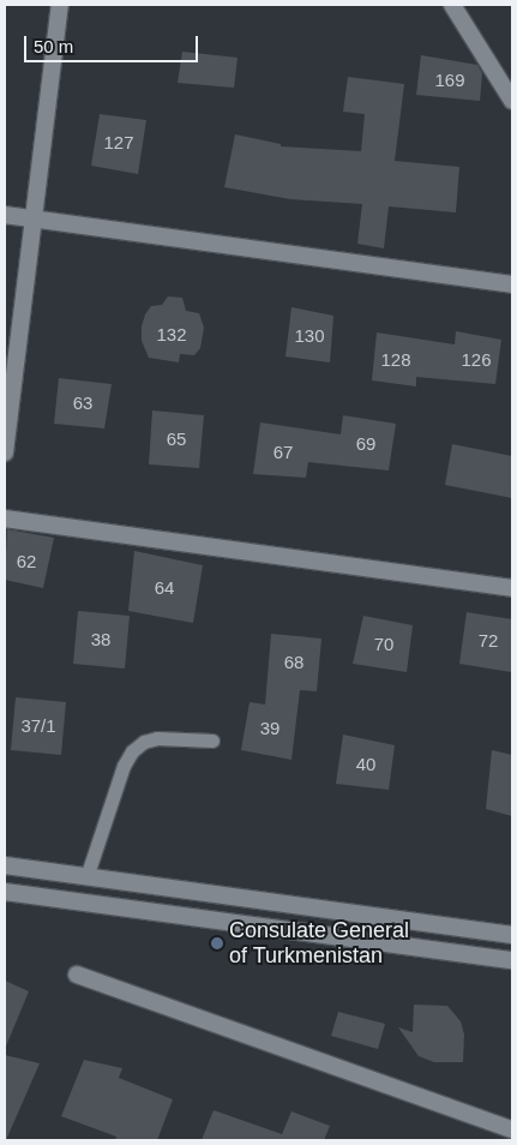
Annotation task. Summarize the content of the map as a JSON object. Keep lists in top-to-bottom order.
{
  "places": ["Consulate General of Turkmenistan"],
  "house_numbers": [
    "169",
    "127",
    "132",
    "130",
    "128",
    "126",
    "63",
    "65",
    "69",
    "67",
    "62",
    "64",
    "38",
    "72",
    "70",
    "68",
    "37/1",
    "39",
    "40"
  ],
  "scale_bar": "50 m"
}
